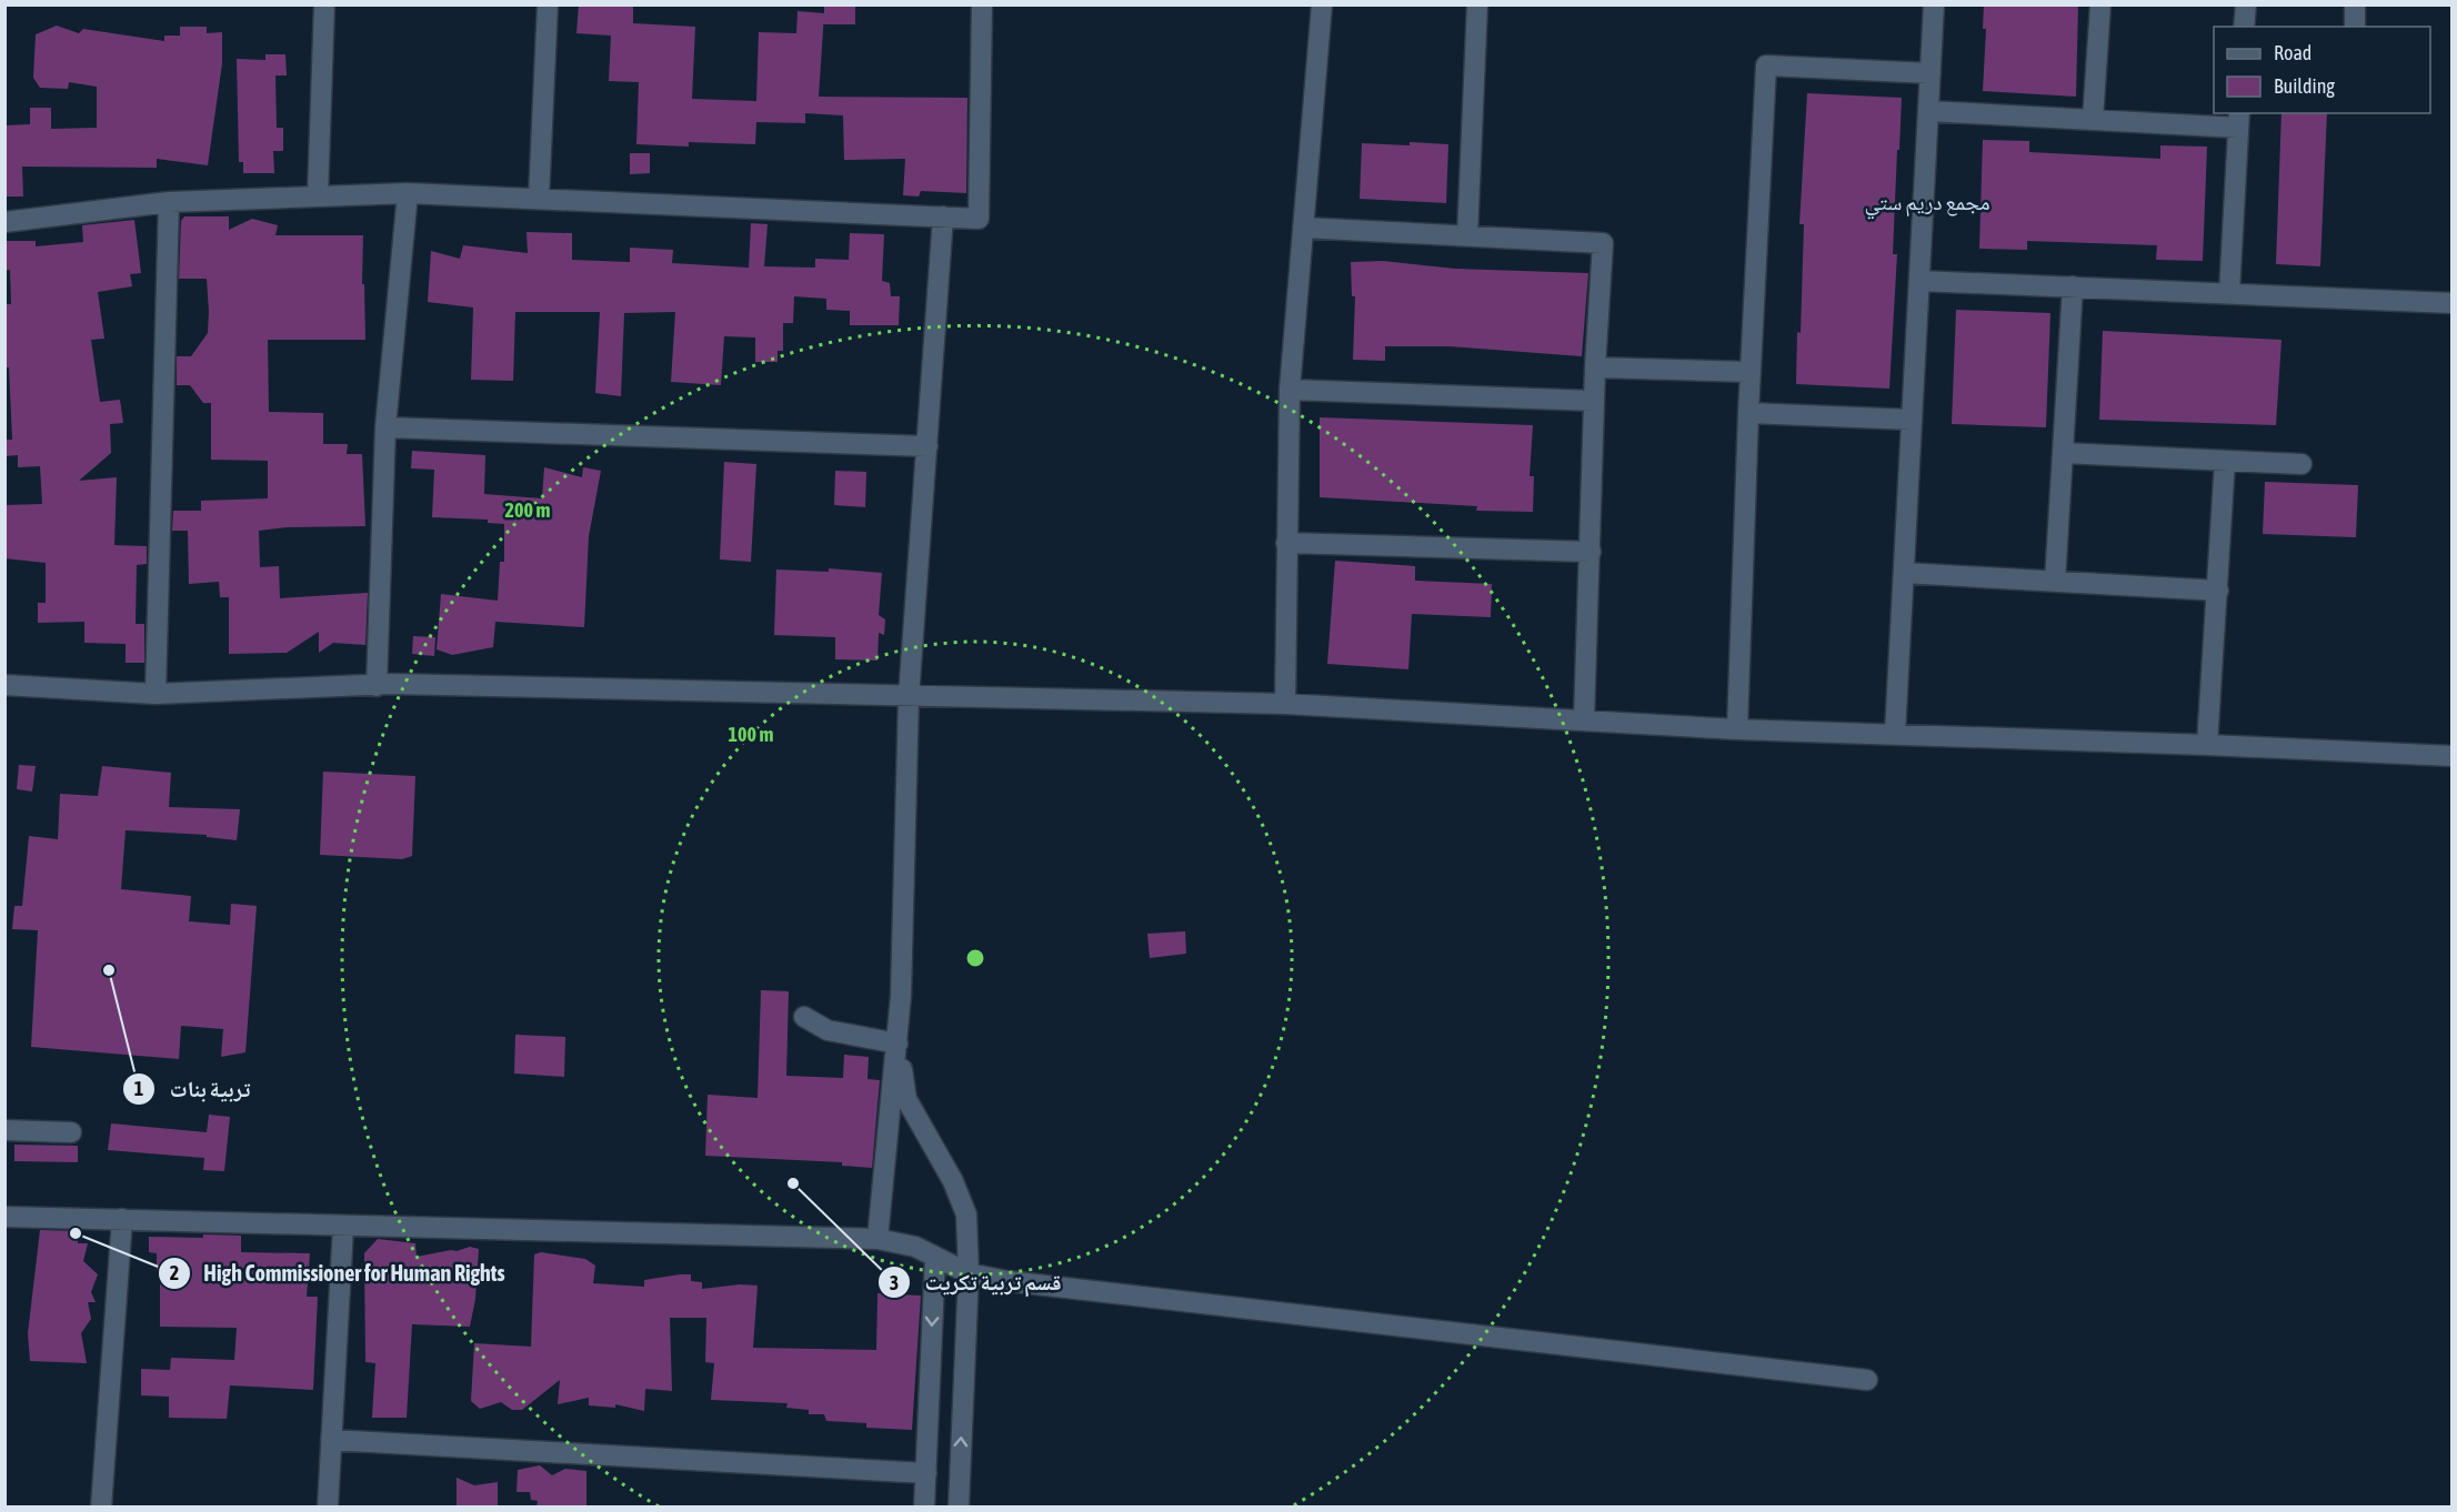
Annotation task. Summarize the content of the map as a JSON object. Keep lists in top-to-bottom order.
{
  "districts": ["مجمع دريم ستي"],
  "places": ["تربية بنات", "قسم تربية تكريت", "High Commissioner for Human Rights"],
  "legend": ["Road", "Building"],
  "rings": ["200 m", "100 m"]
}
